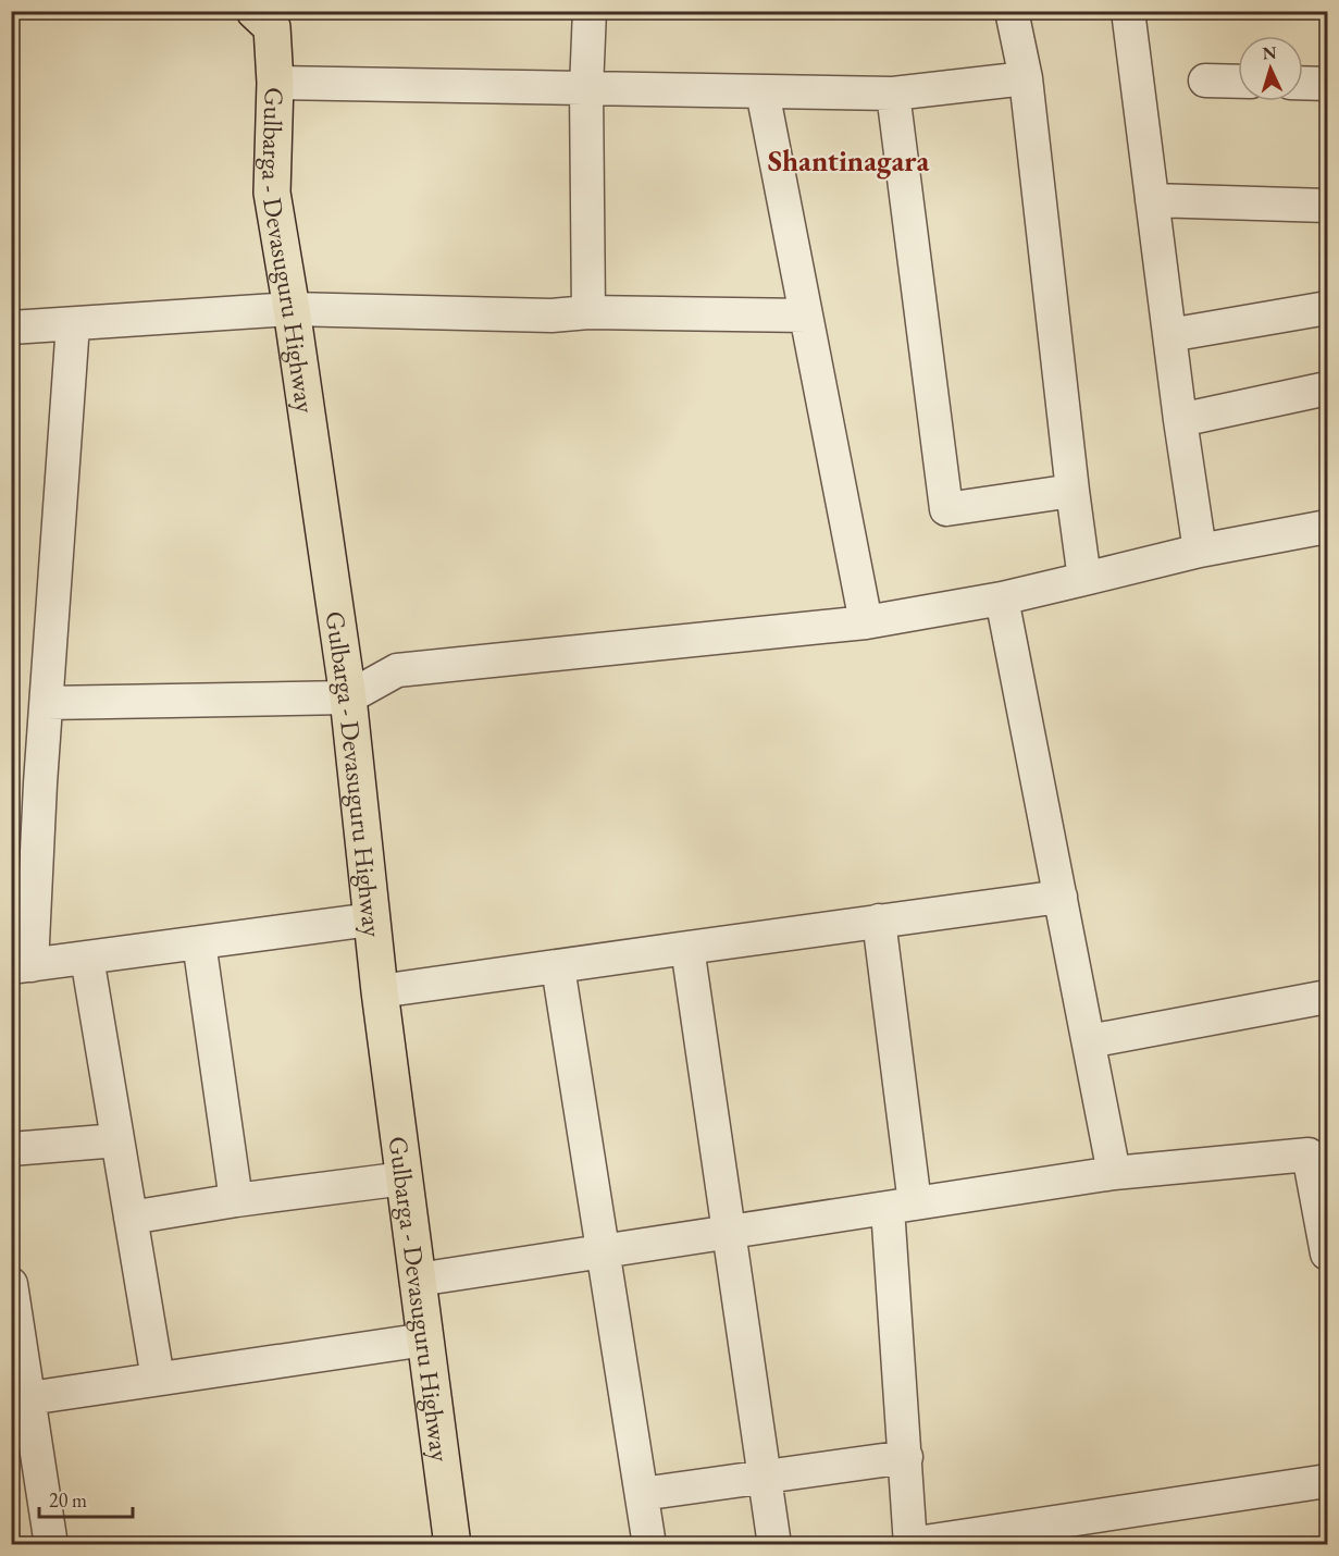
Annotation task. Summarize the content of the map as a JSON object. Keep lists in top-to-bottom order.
{
  "streets": {
    "highway": ["Gulbarga - Devasuguru Highway"]
  },
  "districts": ["Shantinagara"],
  "scale_bar": "20 m",
  "north": "top"
}
